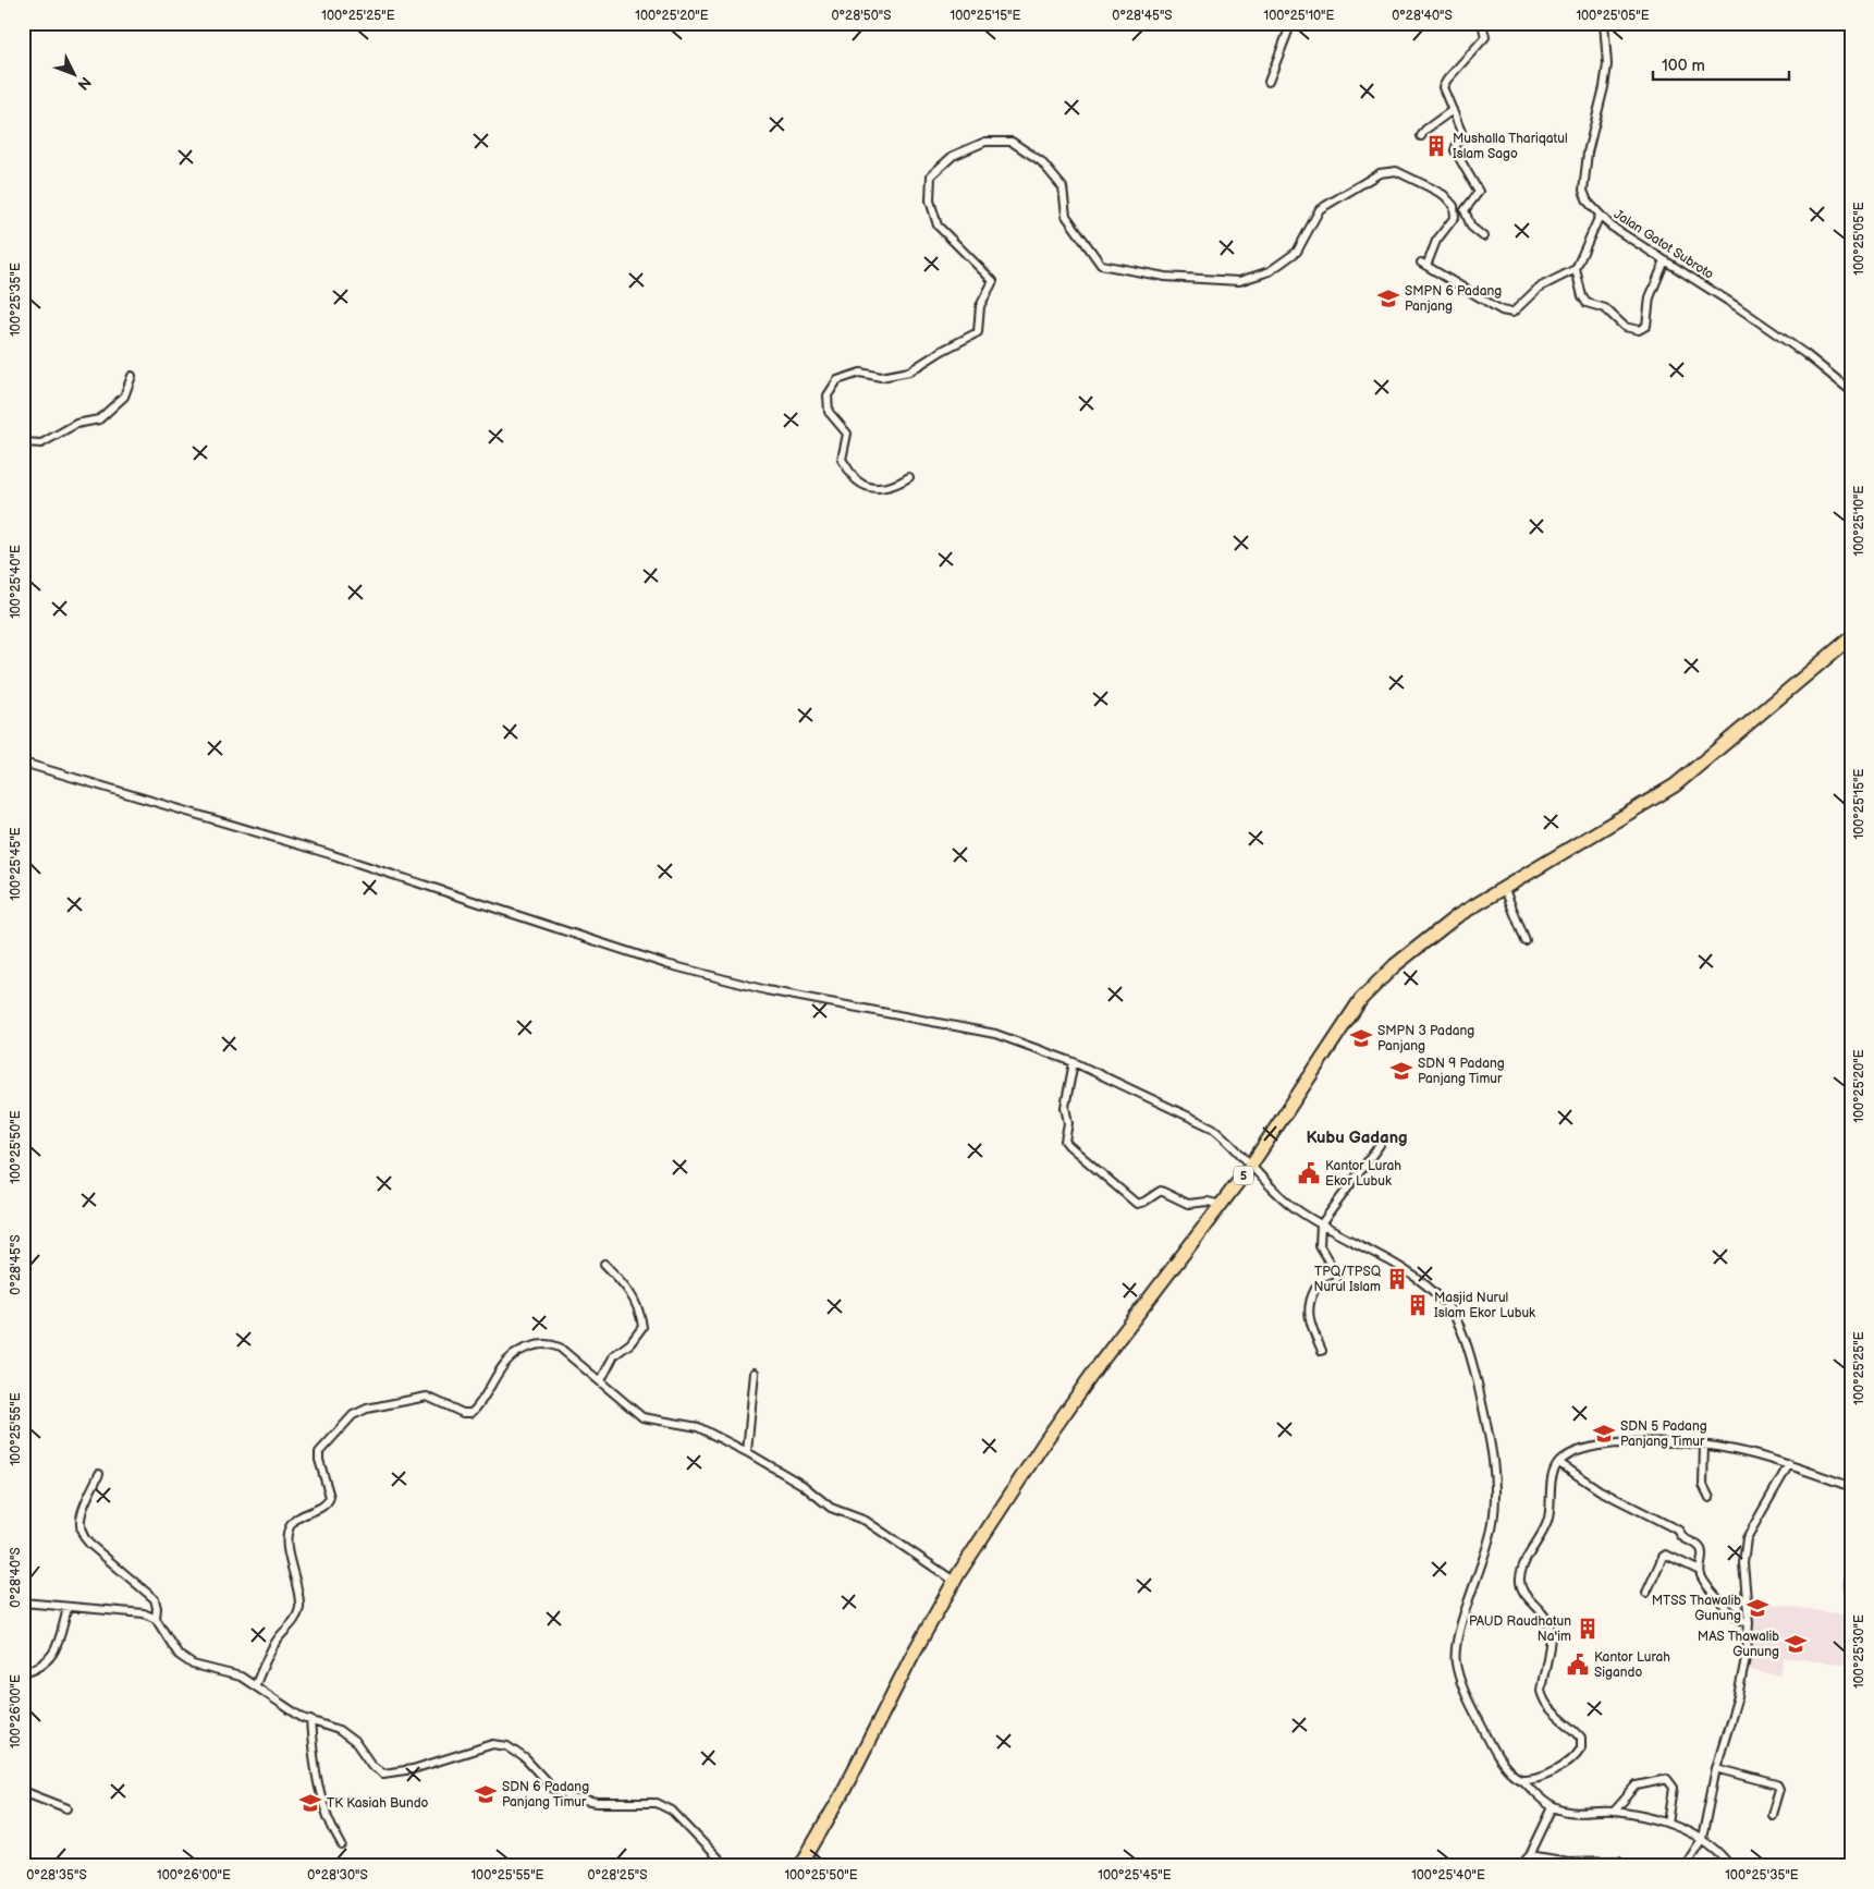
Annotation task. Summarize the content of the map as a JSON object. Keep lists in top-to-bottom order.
{
  "streets": {
    "highway": ["5"],
    "street": ["Jalan Gatot Subroto"]
  },
  "districts": ["Kubu Gadang"],
  "places": {
    "building": [
      "Mushalla Thariqatul Islam Sago",
      "TPQ/TPSQ Nurul Islam",
      "Masjid Nurul Islam Ekor Lubuk",
      "PAUD Raudhatun Na'im"
    ],
    "school or university": [
      "SMPN 6 Padang Panjang",
      "SMPN 3 Padang Panjang",
      "SDN 9 Padang Panjang Timur",
      "SDN 5 Padang Panjang Timur",
      "MTSS Thawalib Gunung",
      "MAS Thawalib Gunung",
      "SDN 6 Padang Panjang Timur",
      "TK Kasiah Bundo"
    ],
    "public building": ["Kantor Lurah Ekor Lubuk", "Kantor Lurah Sigando"]
  },
  "scale_bar": "100 m",
  "north": "bottom right",
  "coordinates": [
    "100°25'25\"E",
    "100°25'20\"E",
    "0°28'50\"S",
    "100°25'15\"E",
    "0°28'45\"S",
    "100°25'10\"E",
    "0°28'40\"S",
    "100°25'05\"E",
    "100°25'35\"E",
    "100°25'40\"E",
    "100°25'45\"E",
    "100°25'50\"E",
    "100°25'55\"E",
    "100°25'30\"E",
    "100°26'00\"E",
    "0°28'35\"S",
    "0°28'30\"S",
    "0°28'25\"S"
  ]
}
